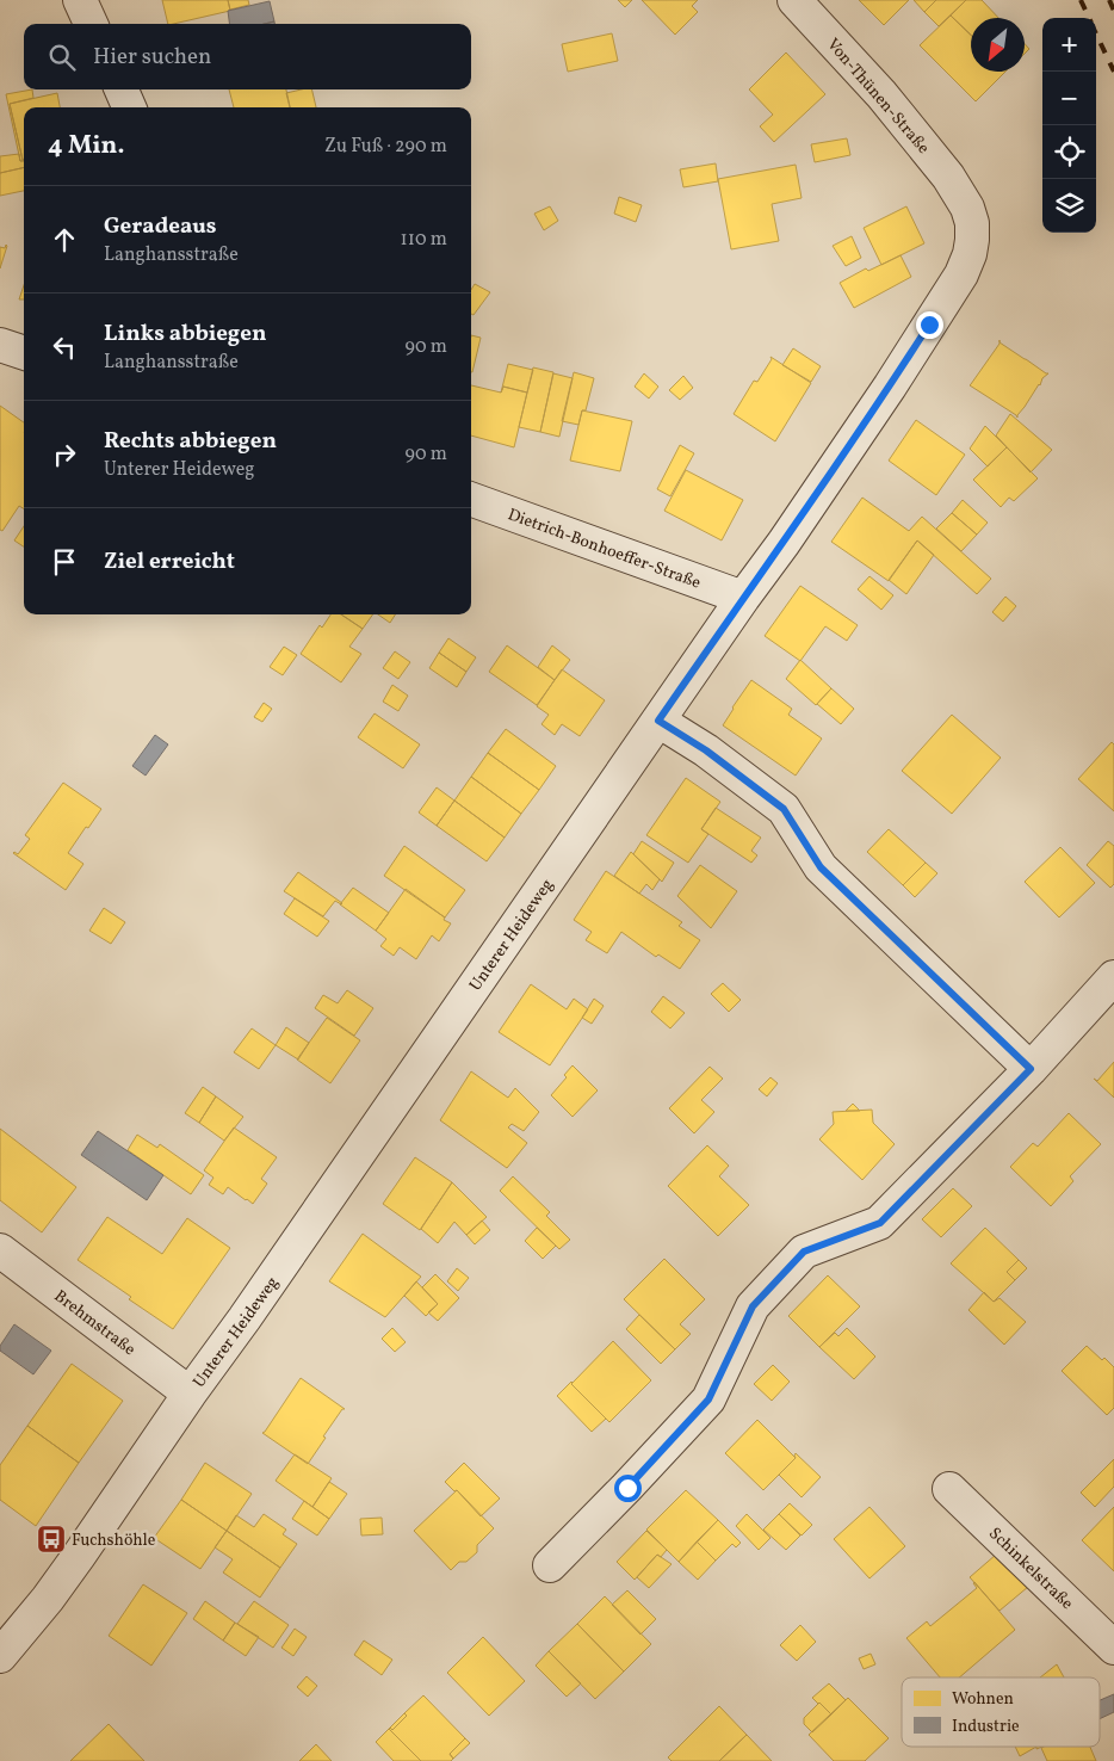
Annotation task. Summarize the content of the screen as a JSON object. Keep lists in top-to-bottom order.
{
  "streets": {
    "street": [
      "Von-Thünen-Straße",
      "Dietrich-Bonhoeffer-Straße",
      "Unterer Heideweg",
      "Brehmstraße",
      "Schinkelstraße"
    ]
  },
  "crossings": [
    ["Von-Thünen-Straße", "Unterer Heideweg"],
    ["Dietrich-Bonhoeffer-Straße", "Unterer Heideweg"],
    ["Unterer Heideweg", "Brehmstraße"]
  ],
  "places": {
    "bus stop": ["Fuchshöhle"]
  },
  "legend": ["Wohnen", "Industrie"],
  "north": "bottom left",
  "page": {
    "map_buttons": ["+", "−"],
    "search": "Hier suchen",
    "heading": ["4 Min.", "Zu Fuß · 290 m"],
    "list": [
      ["Geradeaus", "Langhansstraße", "110 m"],
      ["Links abbiegen", "Langhansstraße", "90 m"],
      ["Rechts abbiegen", "Unterer Heideweg", "90 m"],
      "Ziel erreicht"
    ]
  }
}
